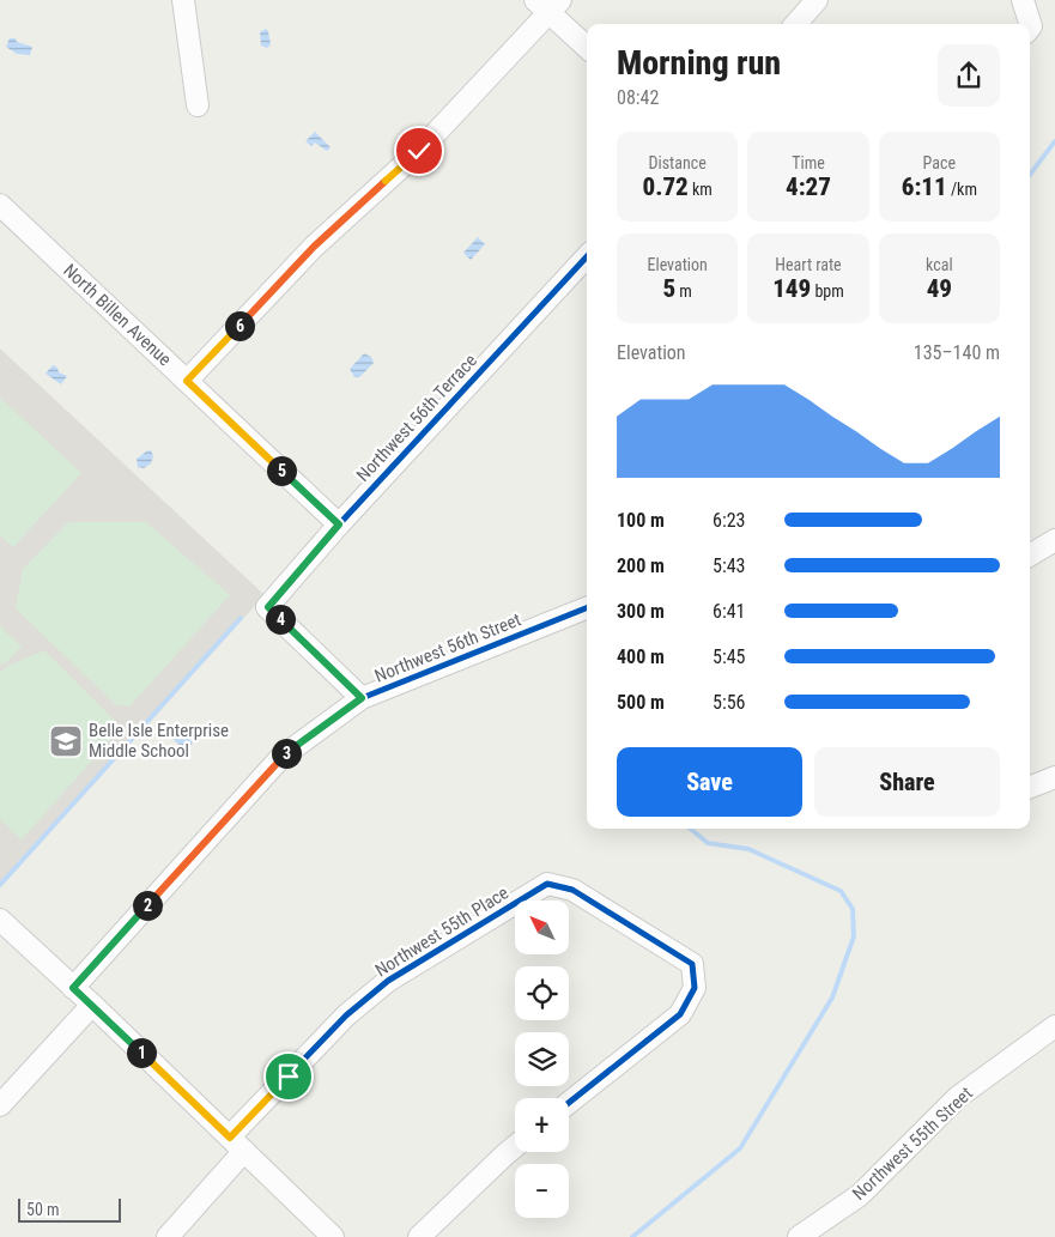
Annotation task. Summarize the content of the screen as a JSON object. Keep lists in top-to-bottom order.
{
  "streets": {
    "street": [
      "North Billen Avenue",
      "Northwest 56th Terrace",
      "Northwest 56th Street",
      "Northwest 55th Place",
      "Northwest 55th Street"
    ]
  },
  "crossings": [
    ["North Billen Avenue", "Northwest 56th Terrace"],
    ["Northwest 56th Terrace", "Northwest 56th Street"]
  ],
  "places": {
    "school or university": ["Belle Isle Enterprise Middle School"]
  },
  "scale_bar": "50 m",
  "north": "top left",
  "page": {
    "heading": ["Morning run", "08:42"],
    "stats": [
      ["Distance", "0.72 km"],
      ["Time", "4:27"],
      ["Pace", "6:11 /km"],
      ["Elevation", "5 m"],
      ["Heart rate", "149 bpm"],
      ["kcal", "49"]
    ],
    "pins": [
      "6",
      "5",
      "4",
      "3",
      "2",
      "1"
    ],
    "chart": ["Elevation", "135–140 m"],
    "list": [
      {
        "name": "100 m",
        "note": "6:23"
      },
      {
        "name": "200 m",
        "note": "5:43"
      },
      {
        "name": "300 m",
        "note": "6:41"
      },
      {
        "name": "400 m",
        "note": "5:45"
      },
      {
        "name": "500 m",
        "note": "5:56"
      }
    ],
    "buttons": ["Save", "Share"],
    "map_buttons": ["+", "−"],
    "scale": "50 m"
  }
}
